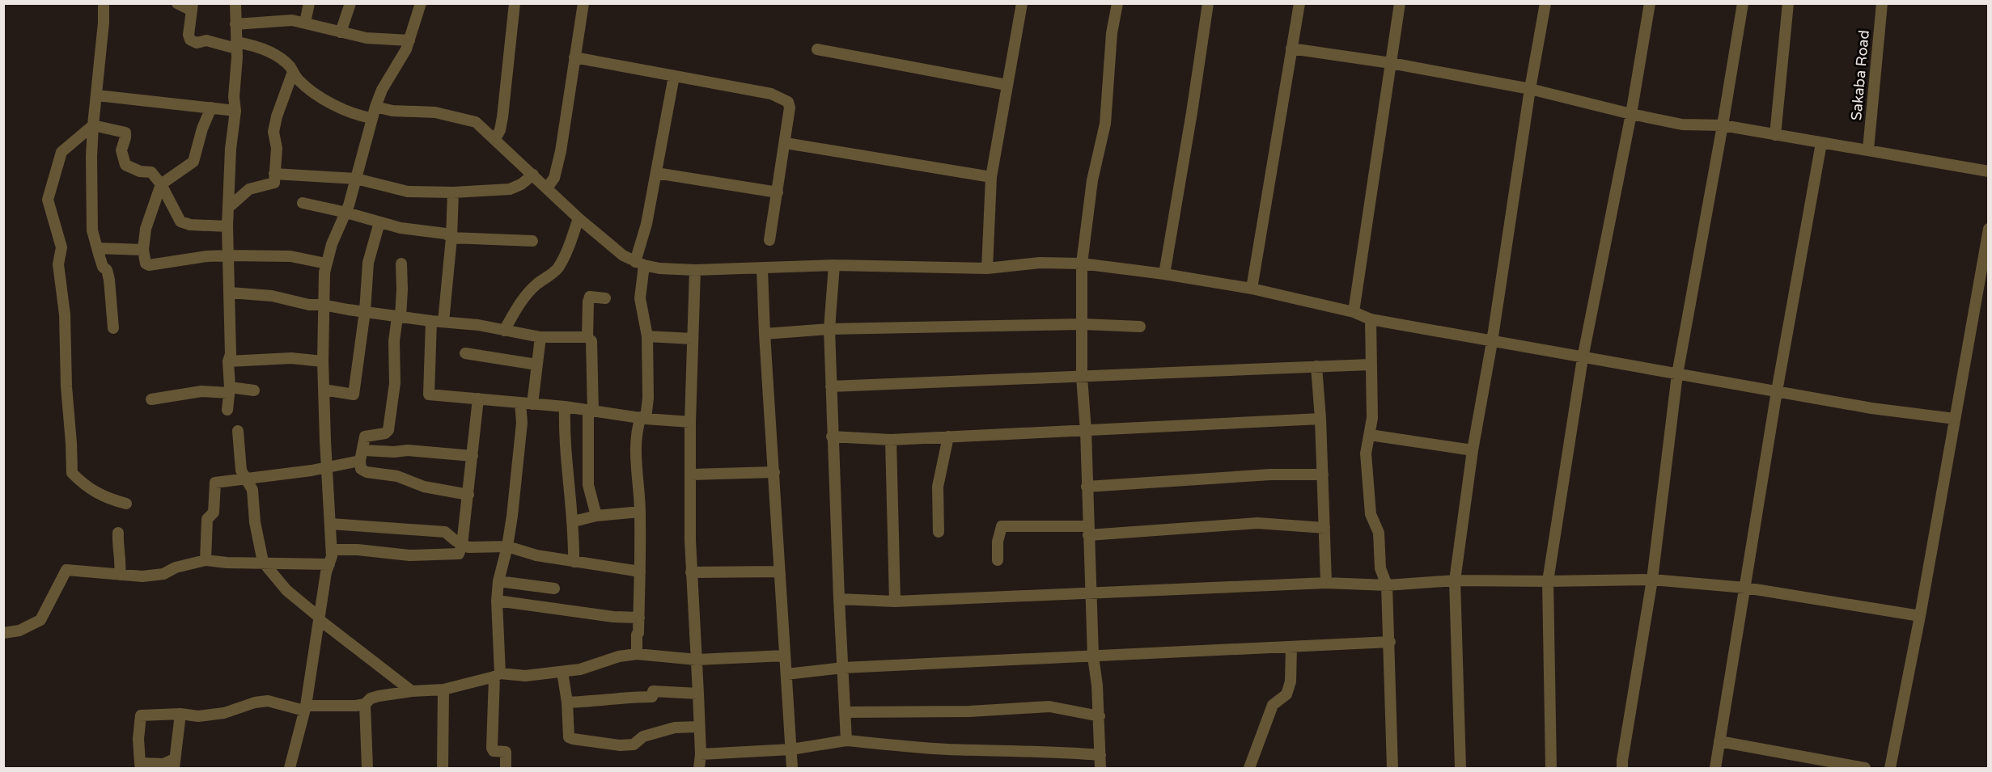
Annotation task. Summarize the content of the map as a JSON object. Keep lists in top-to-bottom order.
{
  "streets": {
    "street": ["Sakaba Road"]
  }
}
